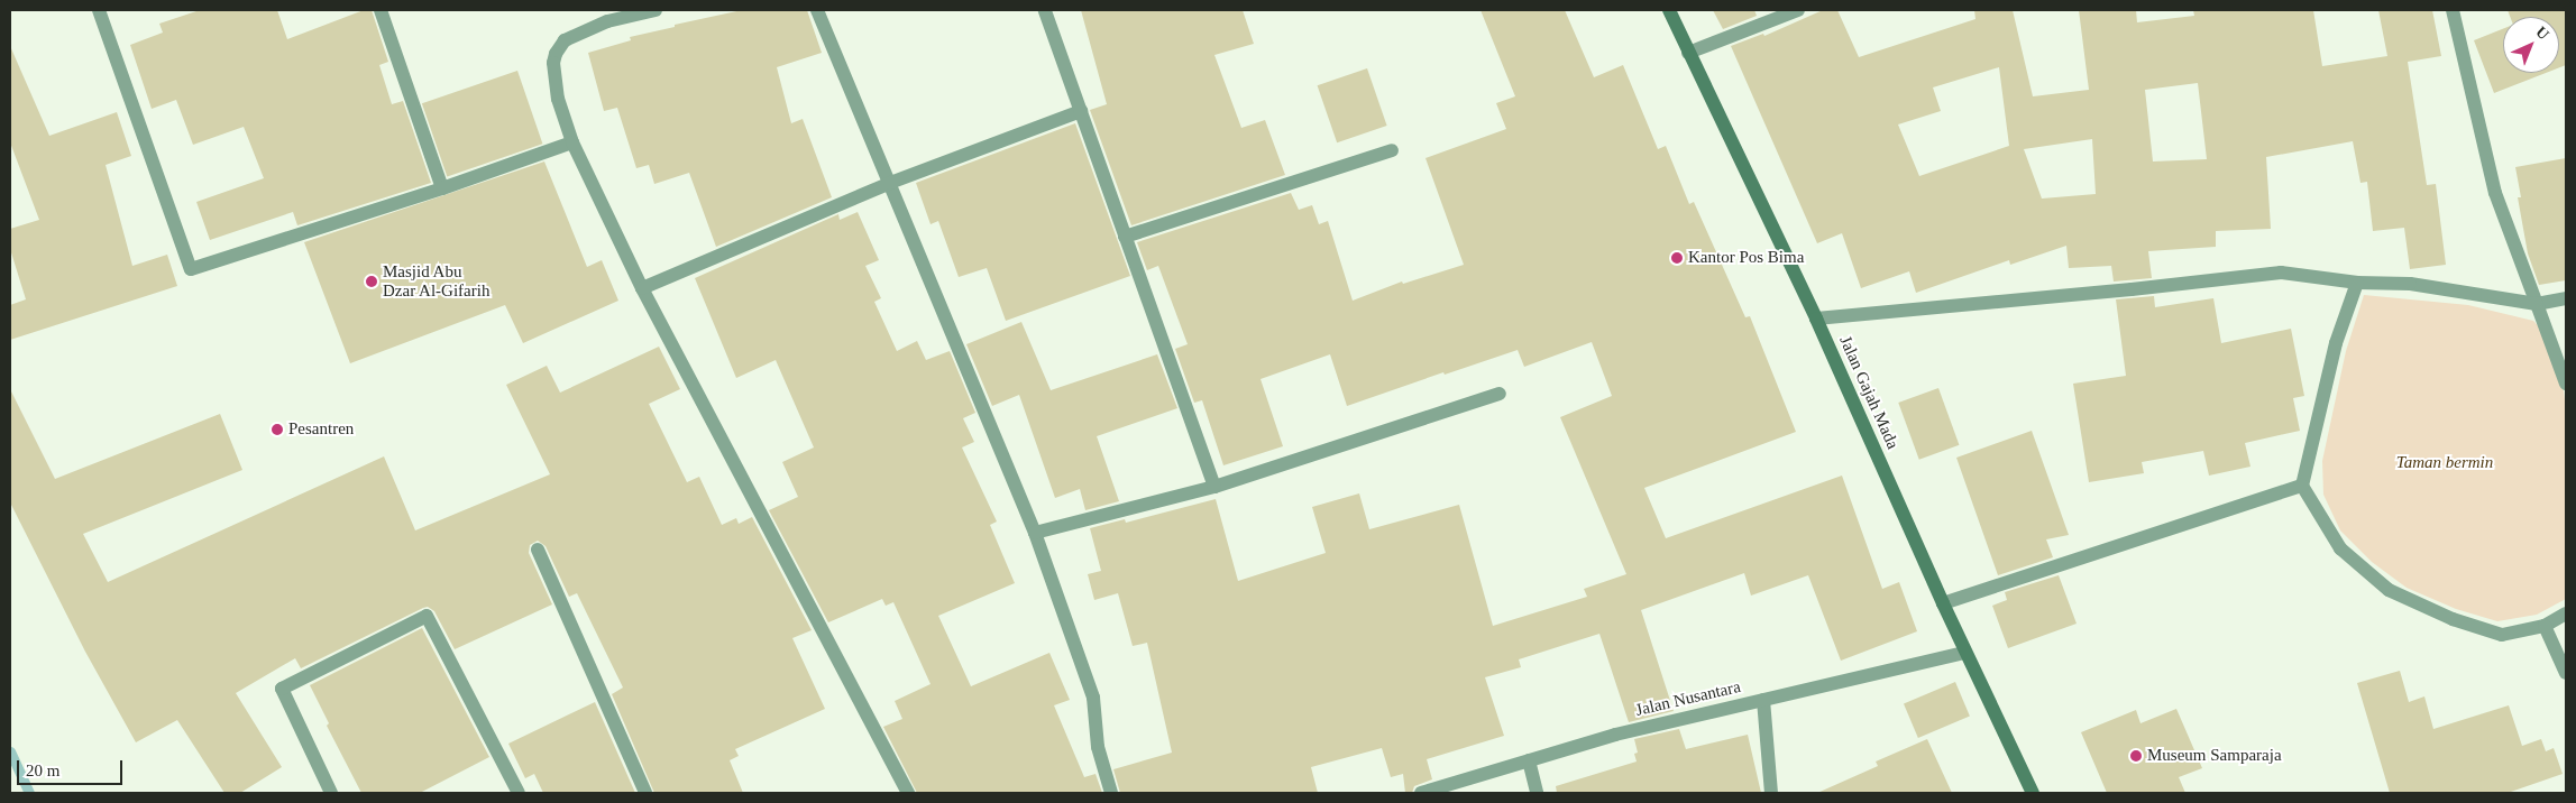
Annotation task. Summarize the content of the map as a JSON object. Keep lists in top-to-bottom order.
{
  "streets": {
    "main road": ["Jalan Gajah Mada"],
    "street": ["Jalan Nusantara"]
  },
  "crossings": [
    ["Jalan Gajah Mada", "Jalan Nusantara"]
  ],
  "parks": ["Taman bermin"],
  "places": [
    "Kantor Pos Bima",
    "Masjid Abu Dzar Al-Gifarih",
    "Pesantren",
    "Museum Samparaja"
  ],
  "scale_bar": "20 m",
  "north": "top right"
}
